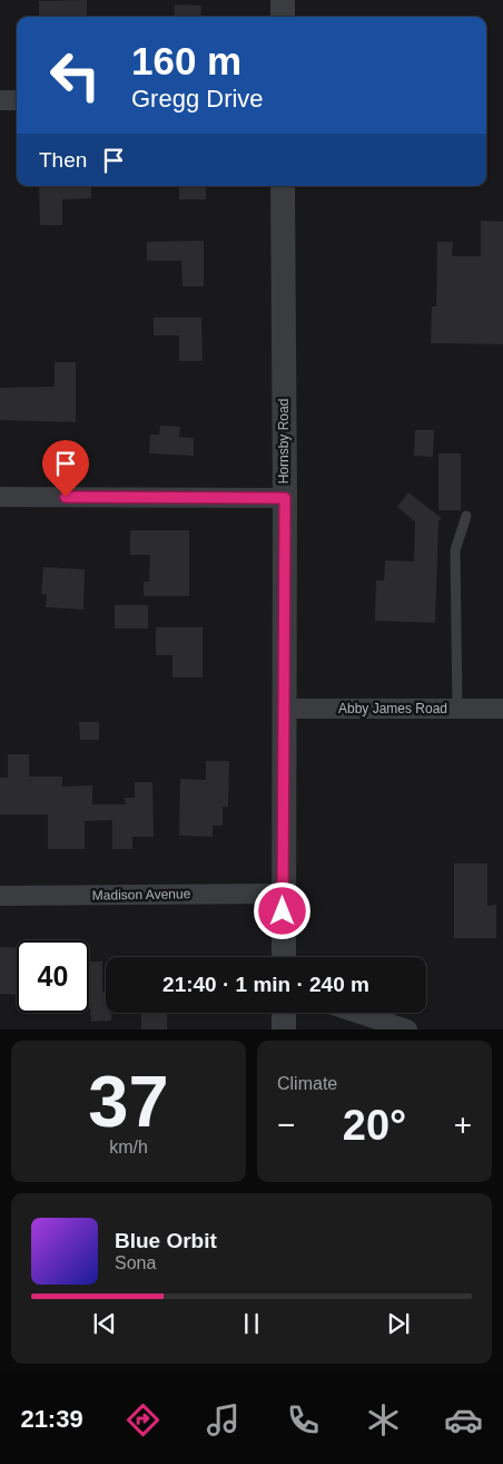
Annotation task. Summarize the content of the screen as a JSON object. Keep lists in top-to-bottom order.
{
  "streets": {
    "street": ["Hornsby Road", "Abby James Road", "Madison Avenue"]
  },
  "crossings": [
    ["Hornsby Road", "Abby James Road"],
    ["Hornsby Road", "Madison Avenue"]
  ],
  "page": {
    "turn": ["160 m", "Gregg Drive"],
    "then": "Then",
    "limit": "40",
    "trip": "21:40 · 1 min · 240 m",
    "tile": [
      ["37", "km/h"],
      "Climate"
    ],
    "heat": ["−", "20°", "+"],
    "song": ["Blue Orbit", "Sona"],
    "tabs": "21:39"
  }
}
